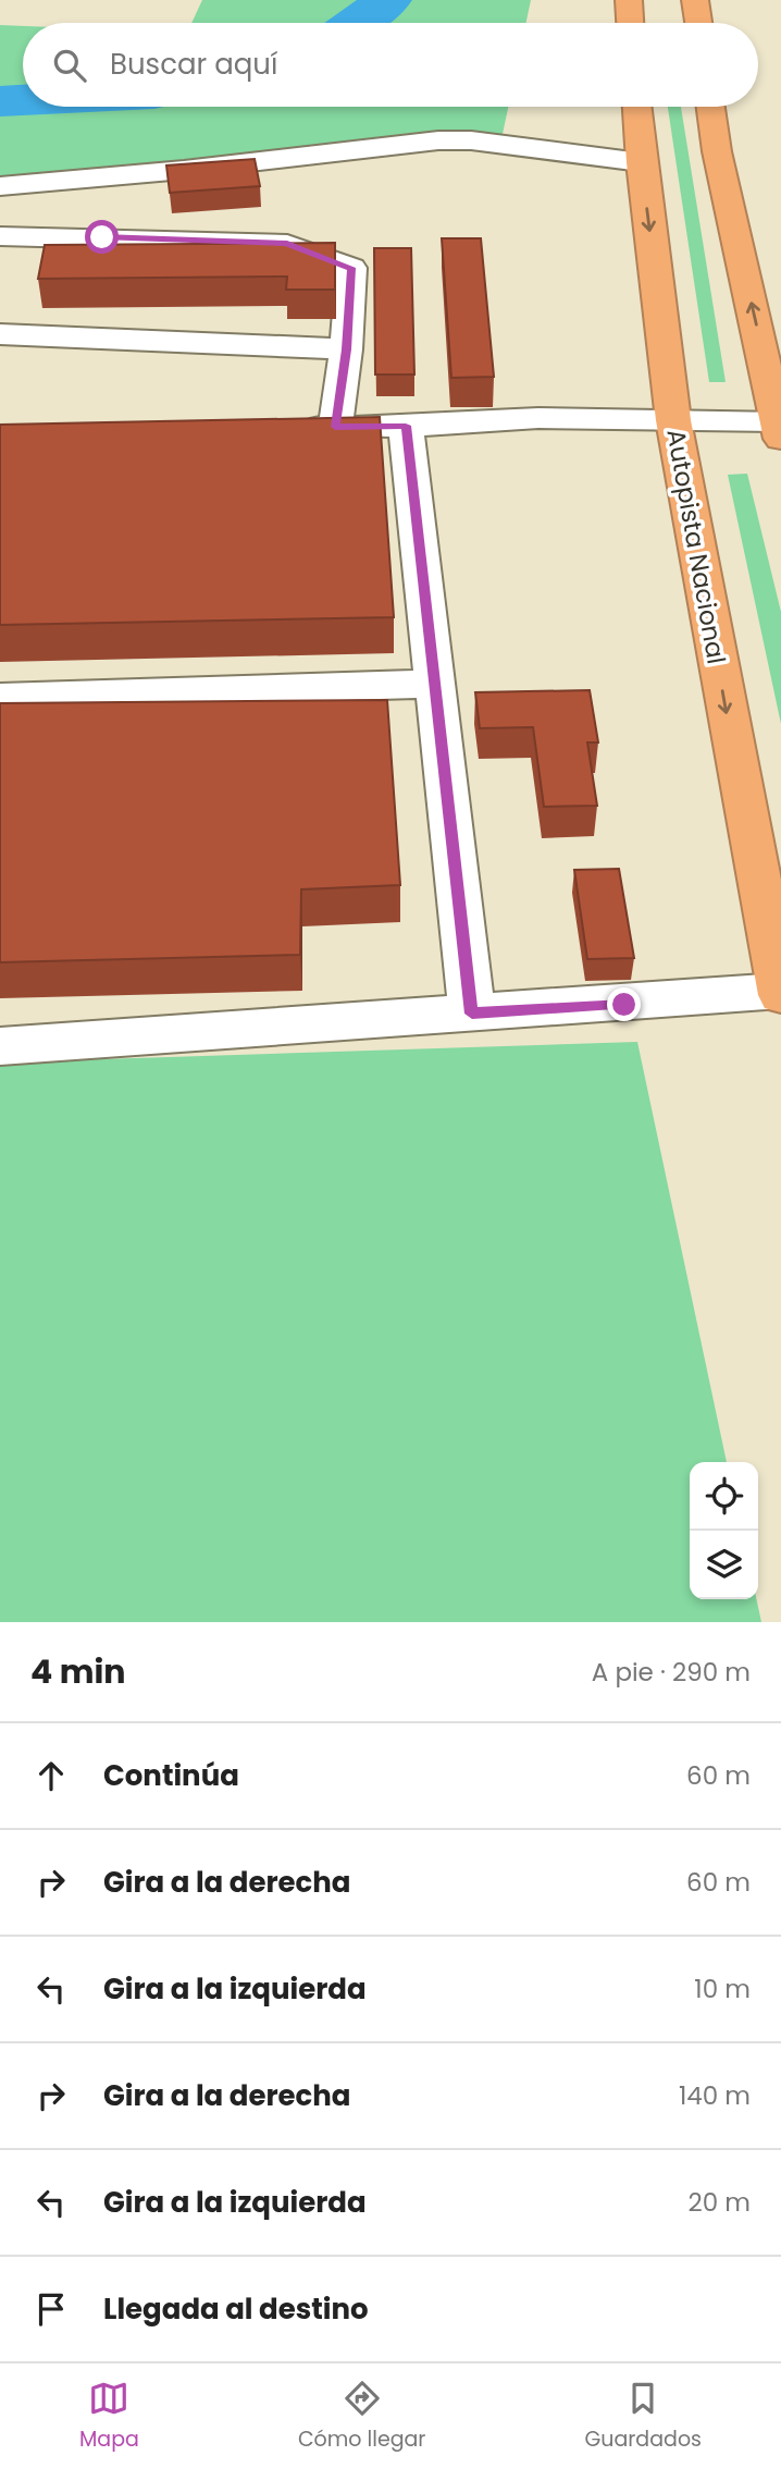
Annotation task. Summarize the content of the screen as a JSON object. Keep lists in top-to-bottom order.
{
  "streets": {
    "highway": ["Autopista Nacional"]
  },
  "page": {
    "search": "Buscar aquí",
    "heading": ["4 min", "A pie · 290 m"],
    "list": [
      ["Continúa", "60 m"],
      ["Gira a la derecha", "60 m"],
      ["Gira a la izquierda", "10 m"],
      ["Gira a la derecha", "140 m"],
      ["Gira a la izquierda", "20 m"],
      "Llegada al destino"
    ],
    "nav": ["Mapa", "Cómo llegar", "Guardados"]
  }
}
